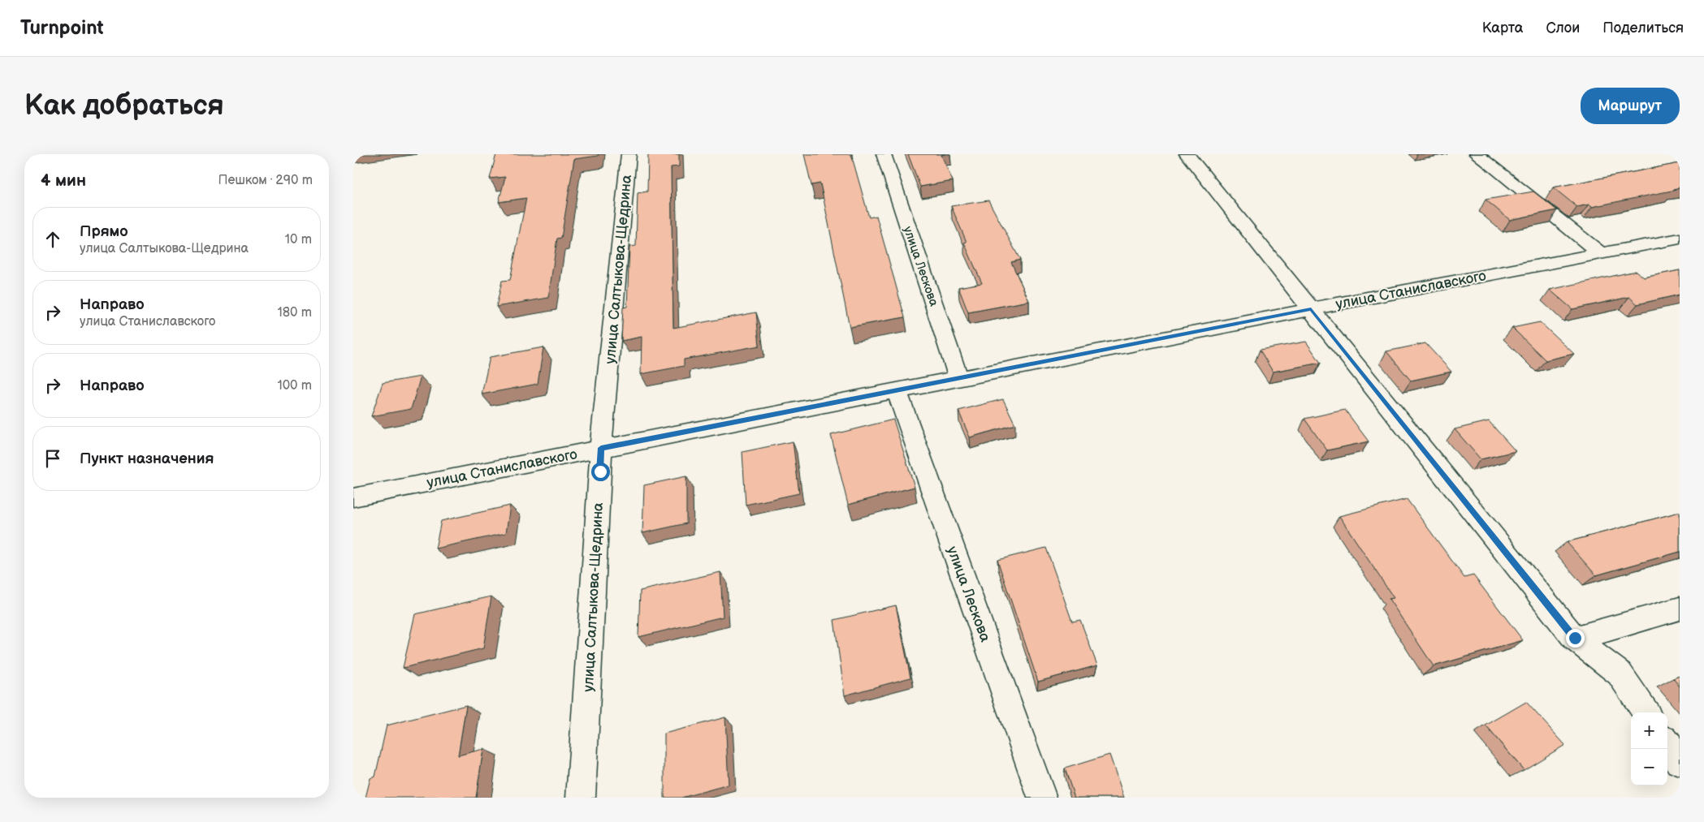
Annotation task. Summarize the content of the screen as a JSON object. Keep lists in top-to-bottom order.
{
  "streets": {
    "street": ["улица Лескова", "улица Салтыкова-Щедрина", "улица Станиславского"]
  },
  "crossings": [
    ["улица Лескова", "улица Станиславского"],
    ["улица Салтыкова-Щедрина", "улица Станиславского"]
  ],
  "page": {
    "header": "Turnpoint",
    "nav": ["Карта", "Слои", "Поделиться"],
    "buttons": "Маршрут",
    "title": "Как добраться",
    "heading": ["4 мин", "Пешком · 290 m"],
    "list": [
      ["Прямо", "улица Салтыкова-Щедрина", "10 m"],
      ["Направо", "улица Станиславского", "180 m"],
      ["Направо", "100 m"],
      "Пункт назначения"
    ],
    "map_buttons": ["+", "−"]
  }
}
